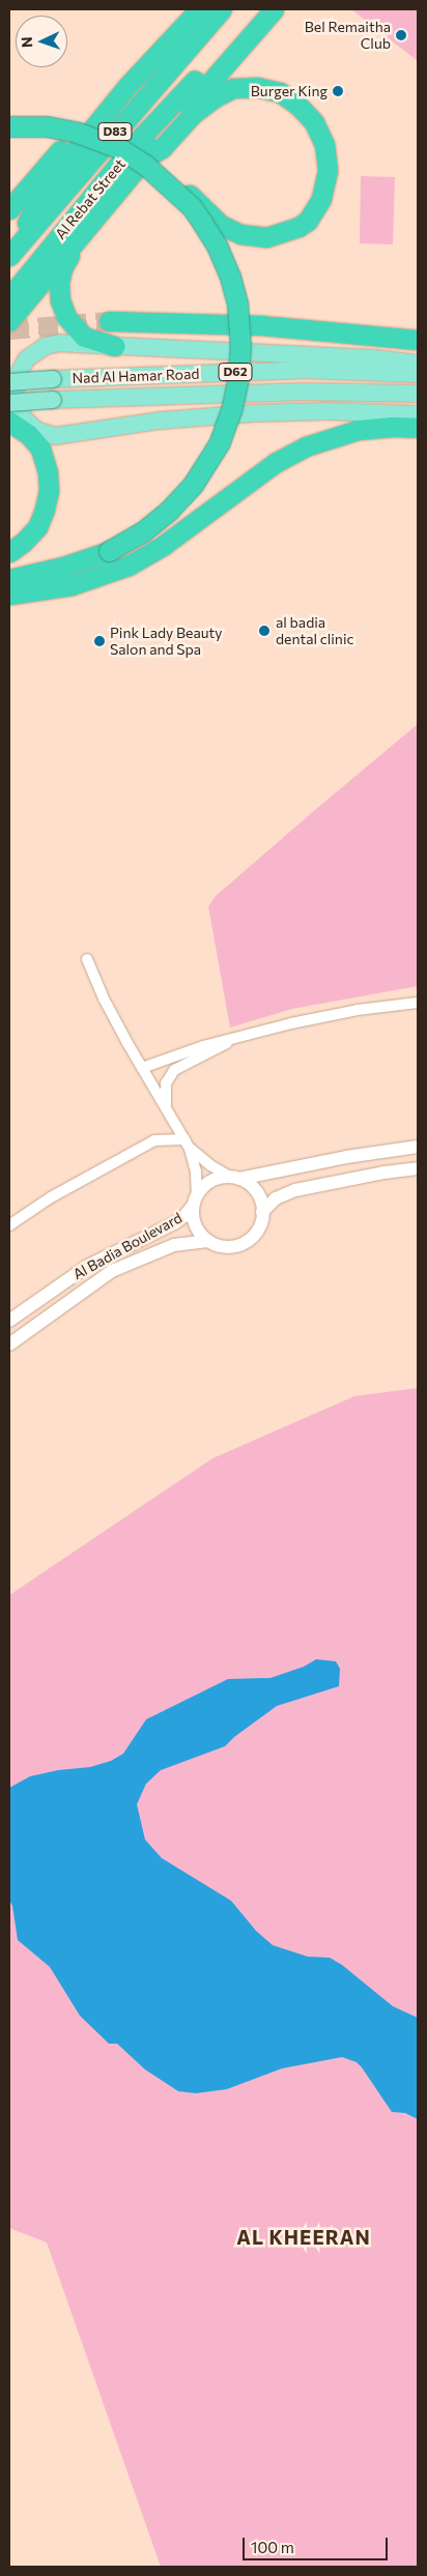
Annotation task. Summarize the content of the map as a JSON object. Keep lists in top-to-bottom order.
{
  "streets": {
    "highway": ["D83", "Al Rebat Street"],
    "main road": ["D62", "Nad Al Hamar Road"],
    "street": ["Al Badia Boulevard"]
  },
  "districts": ["AL KHEERAN"],
  "places": [
    "Bel Remaitha Club",
    "Burger King",
    "al badia dental clinic",
    "Pink Lady Beauty Salon and Spa"
  ],
  "scale_bar": "100 m",
  "north": "left"
}
